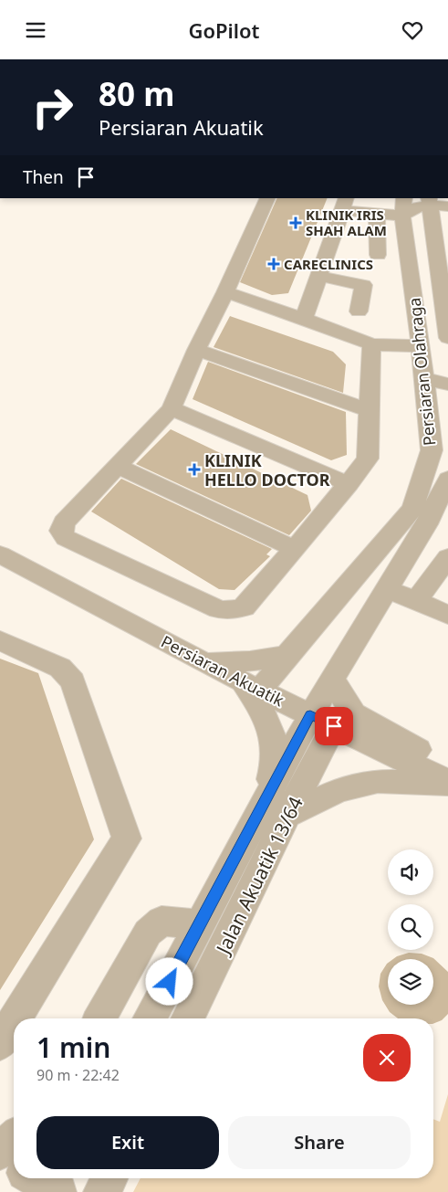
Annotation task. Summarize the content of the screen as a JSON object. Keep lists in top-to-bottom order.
{
  "streets": {
    "street": ["Persiaran Olahraga", "Persiaran Akuatik", "Jalan Akuatik 13/64"]
  },
  "crossings": [
    ["Persiaran Olahraga", "Persiaran Akuatik"],
    ["Persiaran Akuatik", "Jalan Akuatik 13/64"]
  ],
  "places": {
    "health": ["KLINIK IRIS SHAH ALAM", "CARECLINICS", "KLINIK HELLO DOCTOR"]
  },
  "page": {
    "header": "GoPilot",
    "turn": ["80 m", "Persiaran Akuatik"],
    "then": "Then",
    "heading": ["1 min", "90 m · 22:42"],
    "buttons": ["Exit", "Share"]
  }
}
